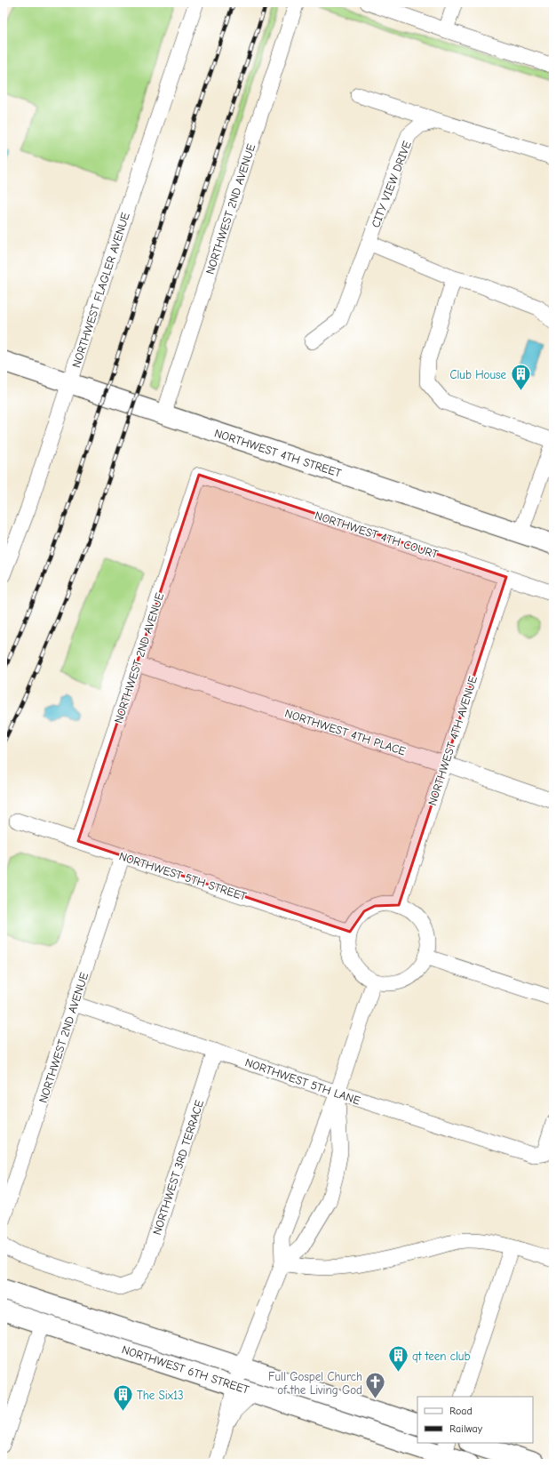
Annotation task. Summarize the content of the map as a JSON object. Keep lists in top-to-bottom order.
{
  "streets": {
    "street": [
      "CITY VIEW DRIVE",
      "NORTHWEST 2ND AVENUE",
      "NORTHWEST FLAGLER AVENUE",
      "NORTHWEST 4TH STREET",
      "NORTHWEST 4TH COURT",
      "NORTHWEST 4TH PLACE",
      "NORTHWEST 4TH AVENUE",
      "NORTHWEST 5TH STREET",
      "NORTHWEST 5TH LANE",
      "NORTHWEST 3RD TERRACE",
      "NORTHWEST 6TH STREET"
    ]
  },
  "crossings": [
    ["NORTHWEST 2ND AVENUE", "NORTHWEST 4TH STREET"],
    ["NORTHWEST 2ND AVENUE", "NORTHWEST 4TH COURT"],
    ["NORTHWEST 2ND AVENUE", "NORTHWEST 4TH PLACE"],
    ["NORTHWEST 2ND AVENUE", "NORTHWEST 5TH STREET"],
    ["NORTHWEST 2ND AVENUE", "NORTHWEST 5TH LANE"],
    ["NORTHWEST FLAGLER AVENUE", "NORTHWEST 4TH STREET"],
    ["NORTHWEST 4TH COURT", "NORTHWEST 4TH AVENUE"],
    ["NORTHWEST 4TH PLACE", "NORTHWEST 4TH AVENUE"],
    ["NORTHWEST 4TH AVENUE", "NORTHWEST 5TH STREET"],
    ["NORTHWEST 5TH LANE", "NORTHWEST 3RD TERRACE"]
  ],
  "places": {
    "building": ["Club House", "qt teen club", "The Six13"],
    "church": ["Full Gospel Church of the Living God"]
  },
  "legend": ["Road", "Railway"]
}
